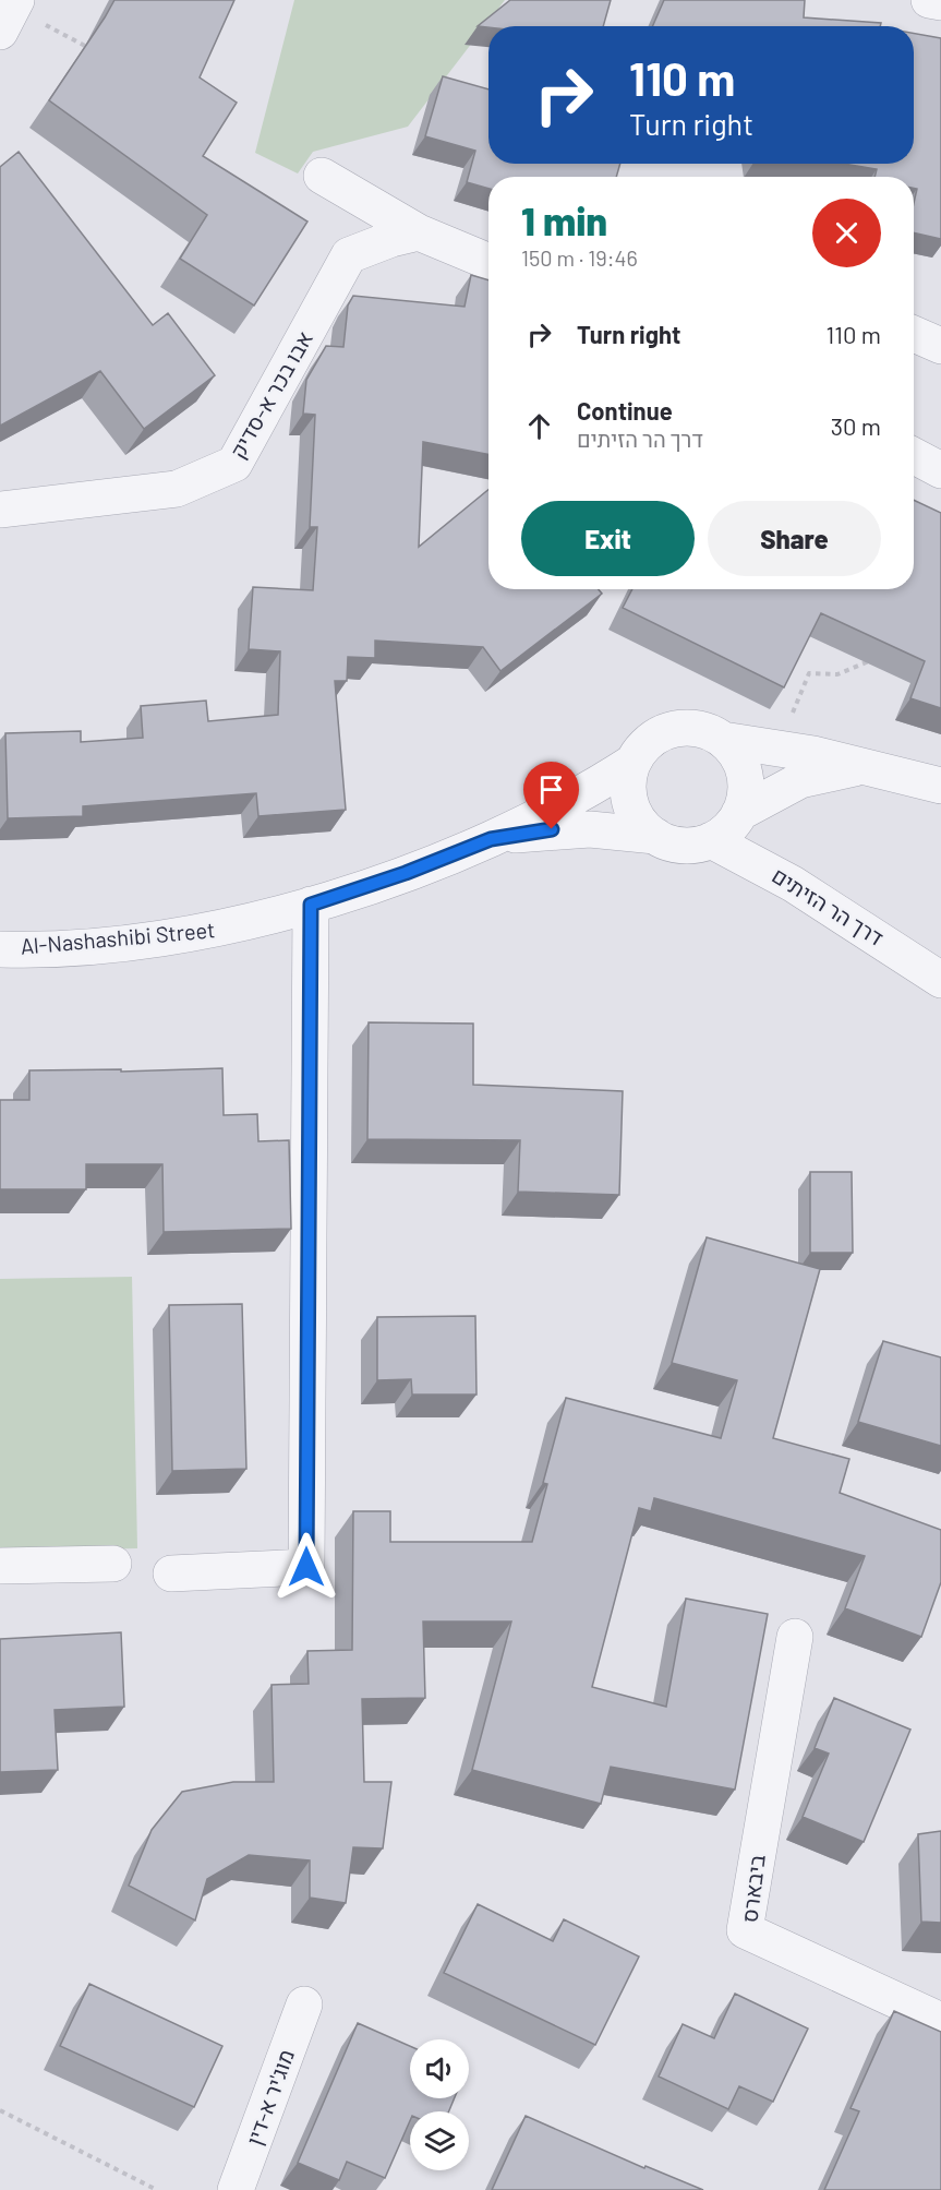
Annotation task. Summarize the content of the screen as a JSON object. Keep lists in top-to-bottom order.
{
  "streets": {
    "street": [
      "אבו בכר א-סדיק",
      "דרך הר הזיתים",
      "Al-Nashashibi Street",
      "ביבארס",
      "מוג'יר א-דין"
    ]
  },
  "page": {
    "turn": ["110 m", "Turn right"],
    "heading": ["1 min", "150 m · 19:46"],
    "list": [
      {
        "name": "Turn right",
        "value": "110 m"
      },
      {
        "name": "Continue",
        "note": "דרך הר הזיתים",
        "value": "30 m"
      }
    ],
    "buttons": ["Exit", "Share"]
  }
}
